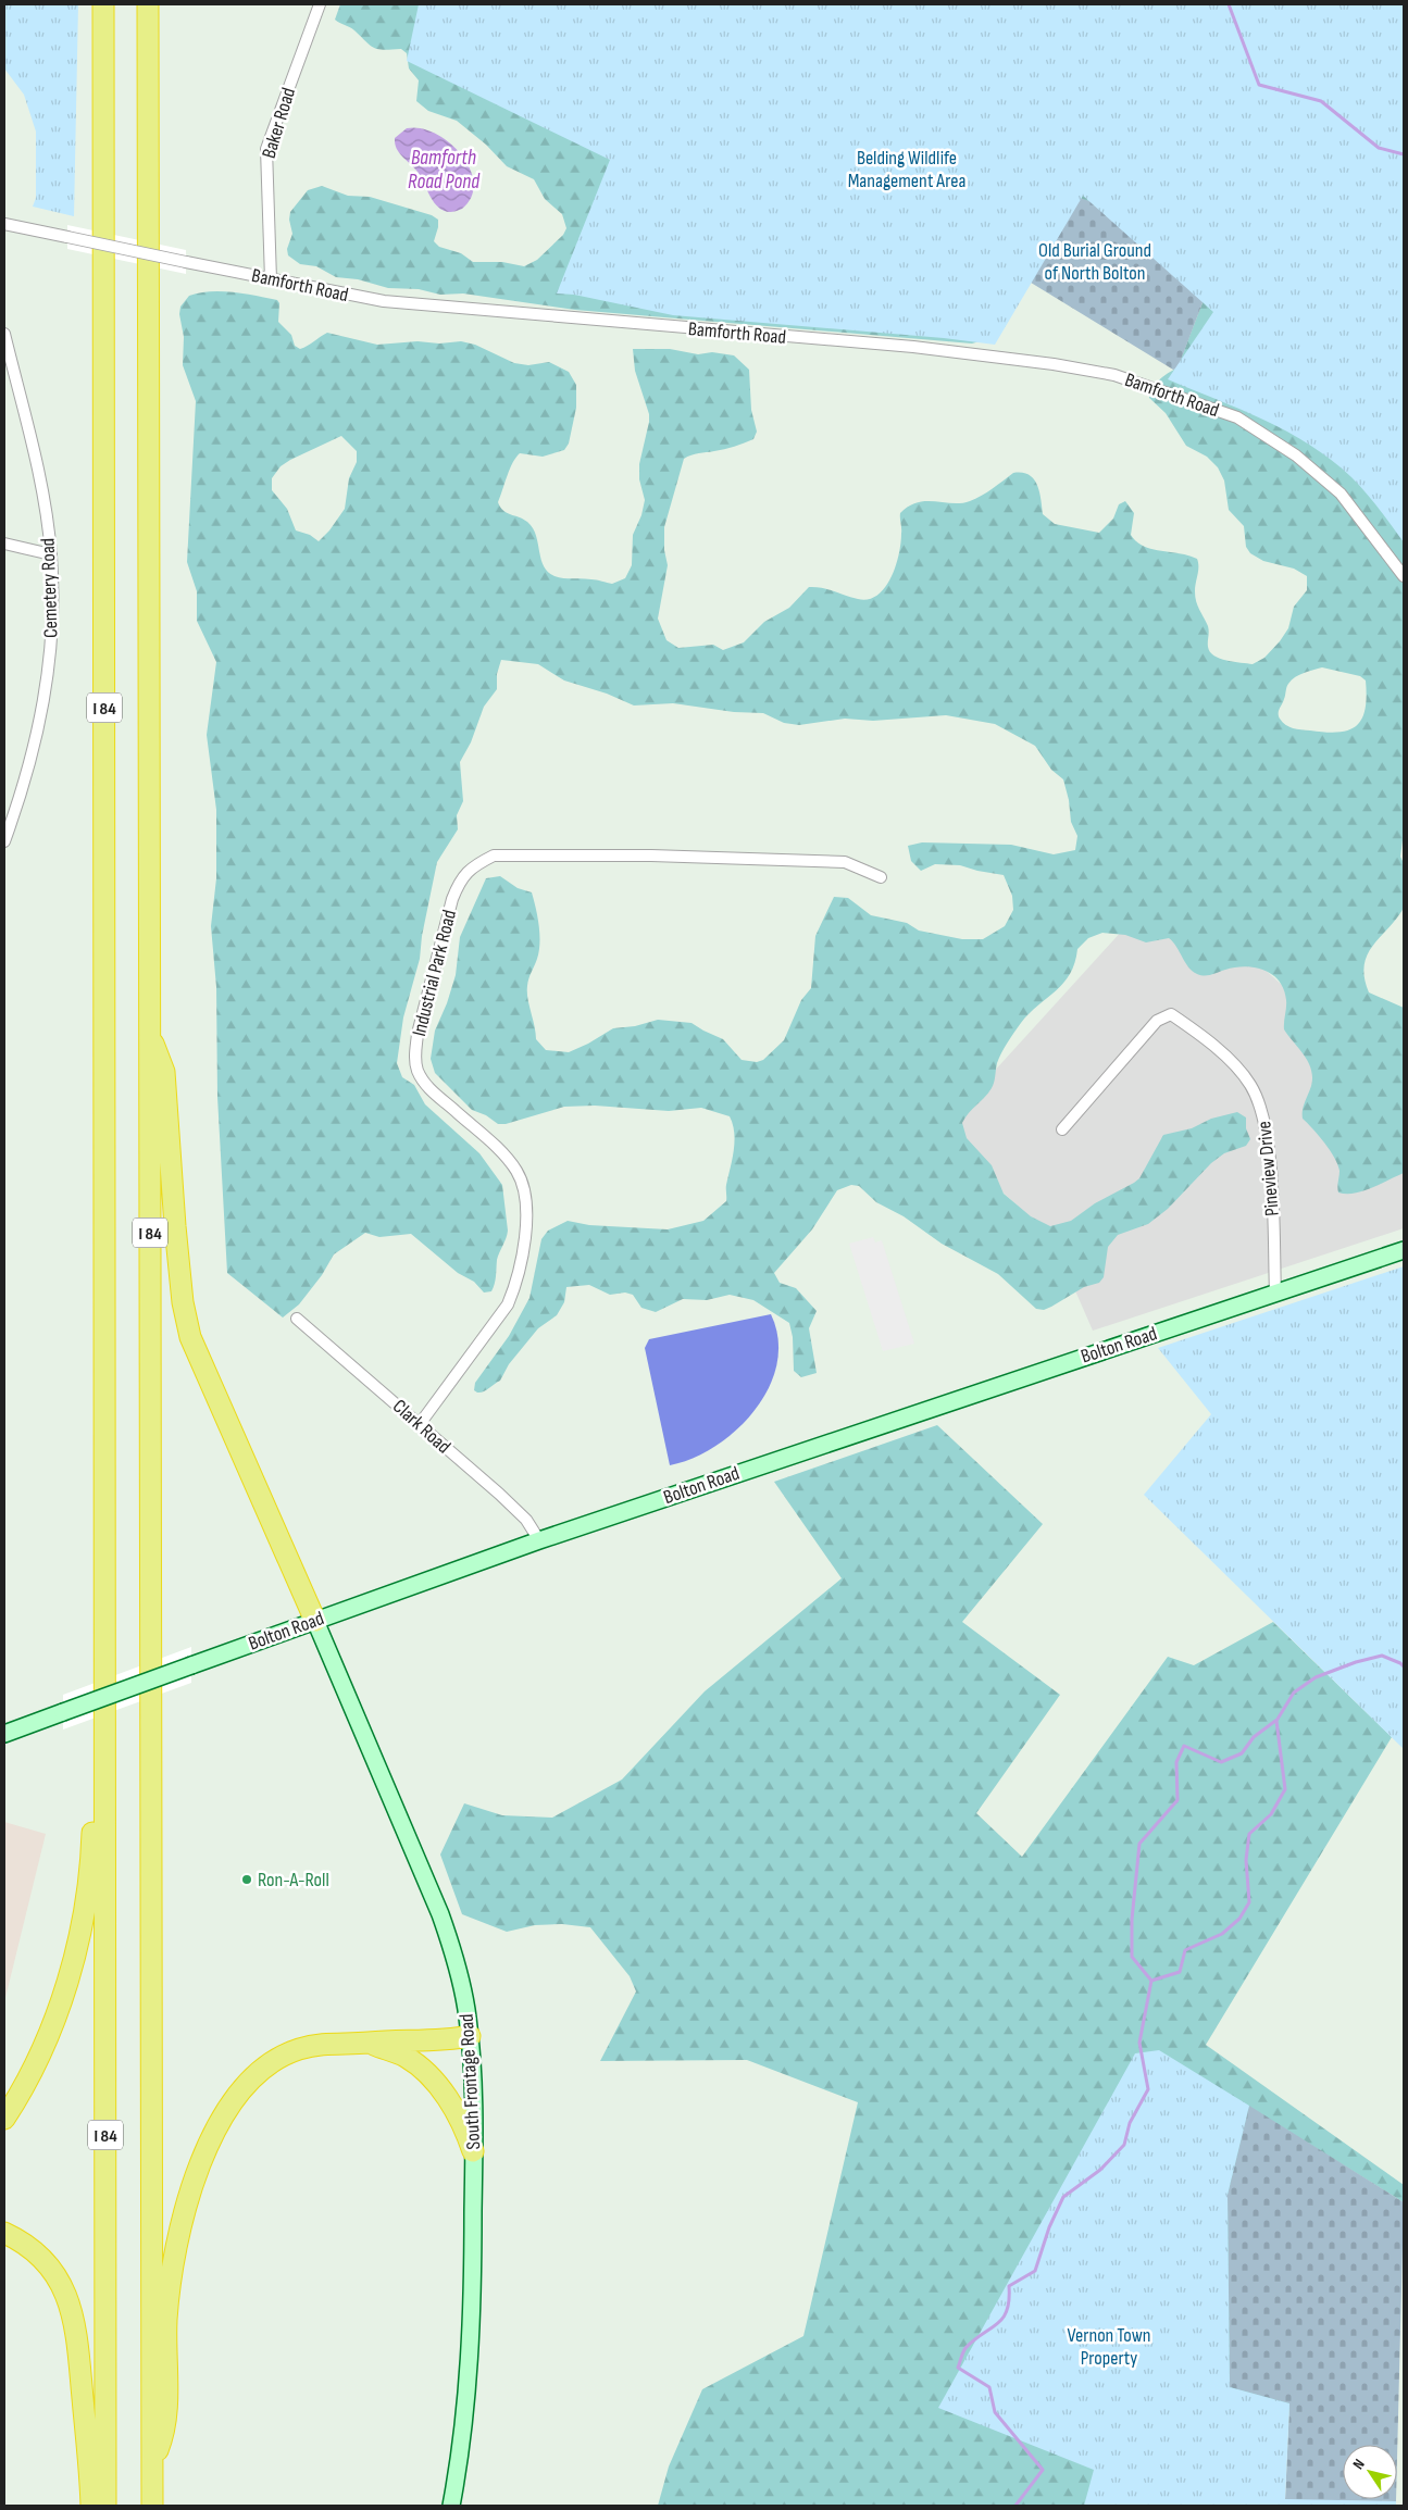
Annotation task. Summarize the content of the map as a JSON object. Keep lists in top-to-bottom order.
{
  "streets": {
    "highway": ["I 84"],
    "main road": ["Bolton Road", "South Frontage Road"],
    "street": [
      "Baker Road",
      "Bamforth Road",
      "Cemetery Road",
      "Industrial Park Road",
      "Pineview Drive",
      "Clark Road"
    ]
  },
  "crossings": [
    ["Baker Road", "Bamforth Road"],
    ["Industrial Park Road", "Clark Road"],
    ["Pineview Drive", "Bolton Road"],
    ["Bolton Road", "Clark Road"],
    ["Bolton Road", "South Frontage Road"]
  ],
  "water": ["Bamforth Road Pond"],
  "parks": ["Belding Wildlife Management Area", "Old Burial Ground of North Bolton", "Vernon Town Property"],
  "places": ["Ron-A-Roll"],
  "north": "top left"
}
